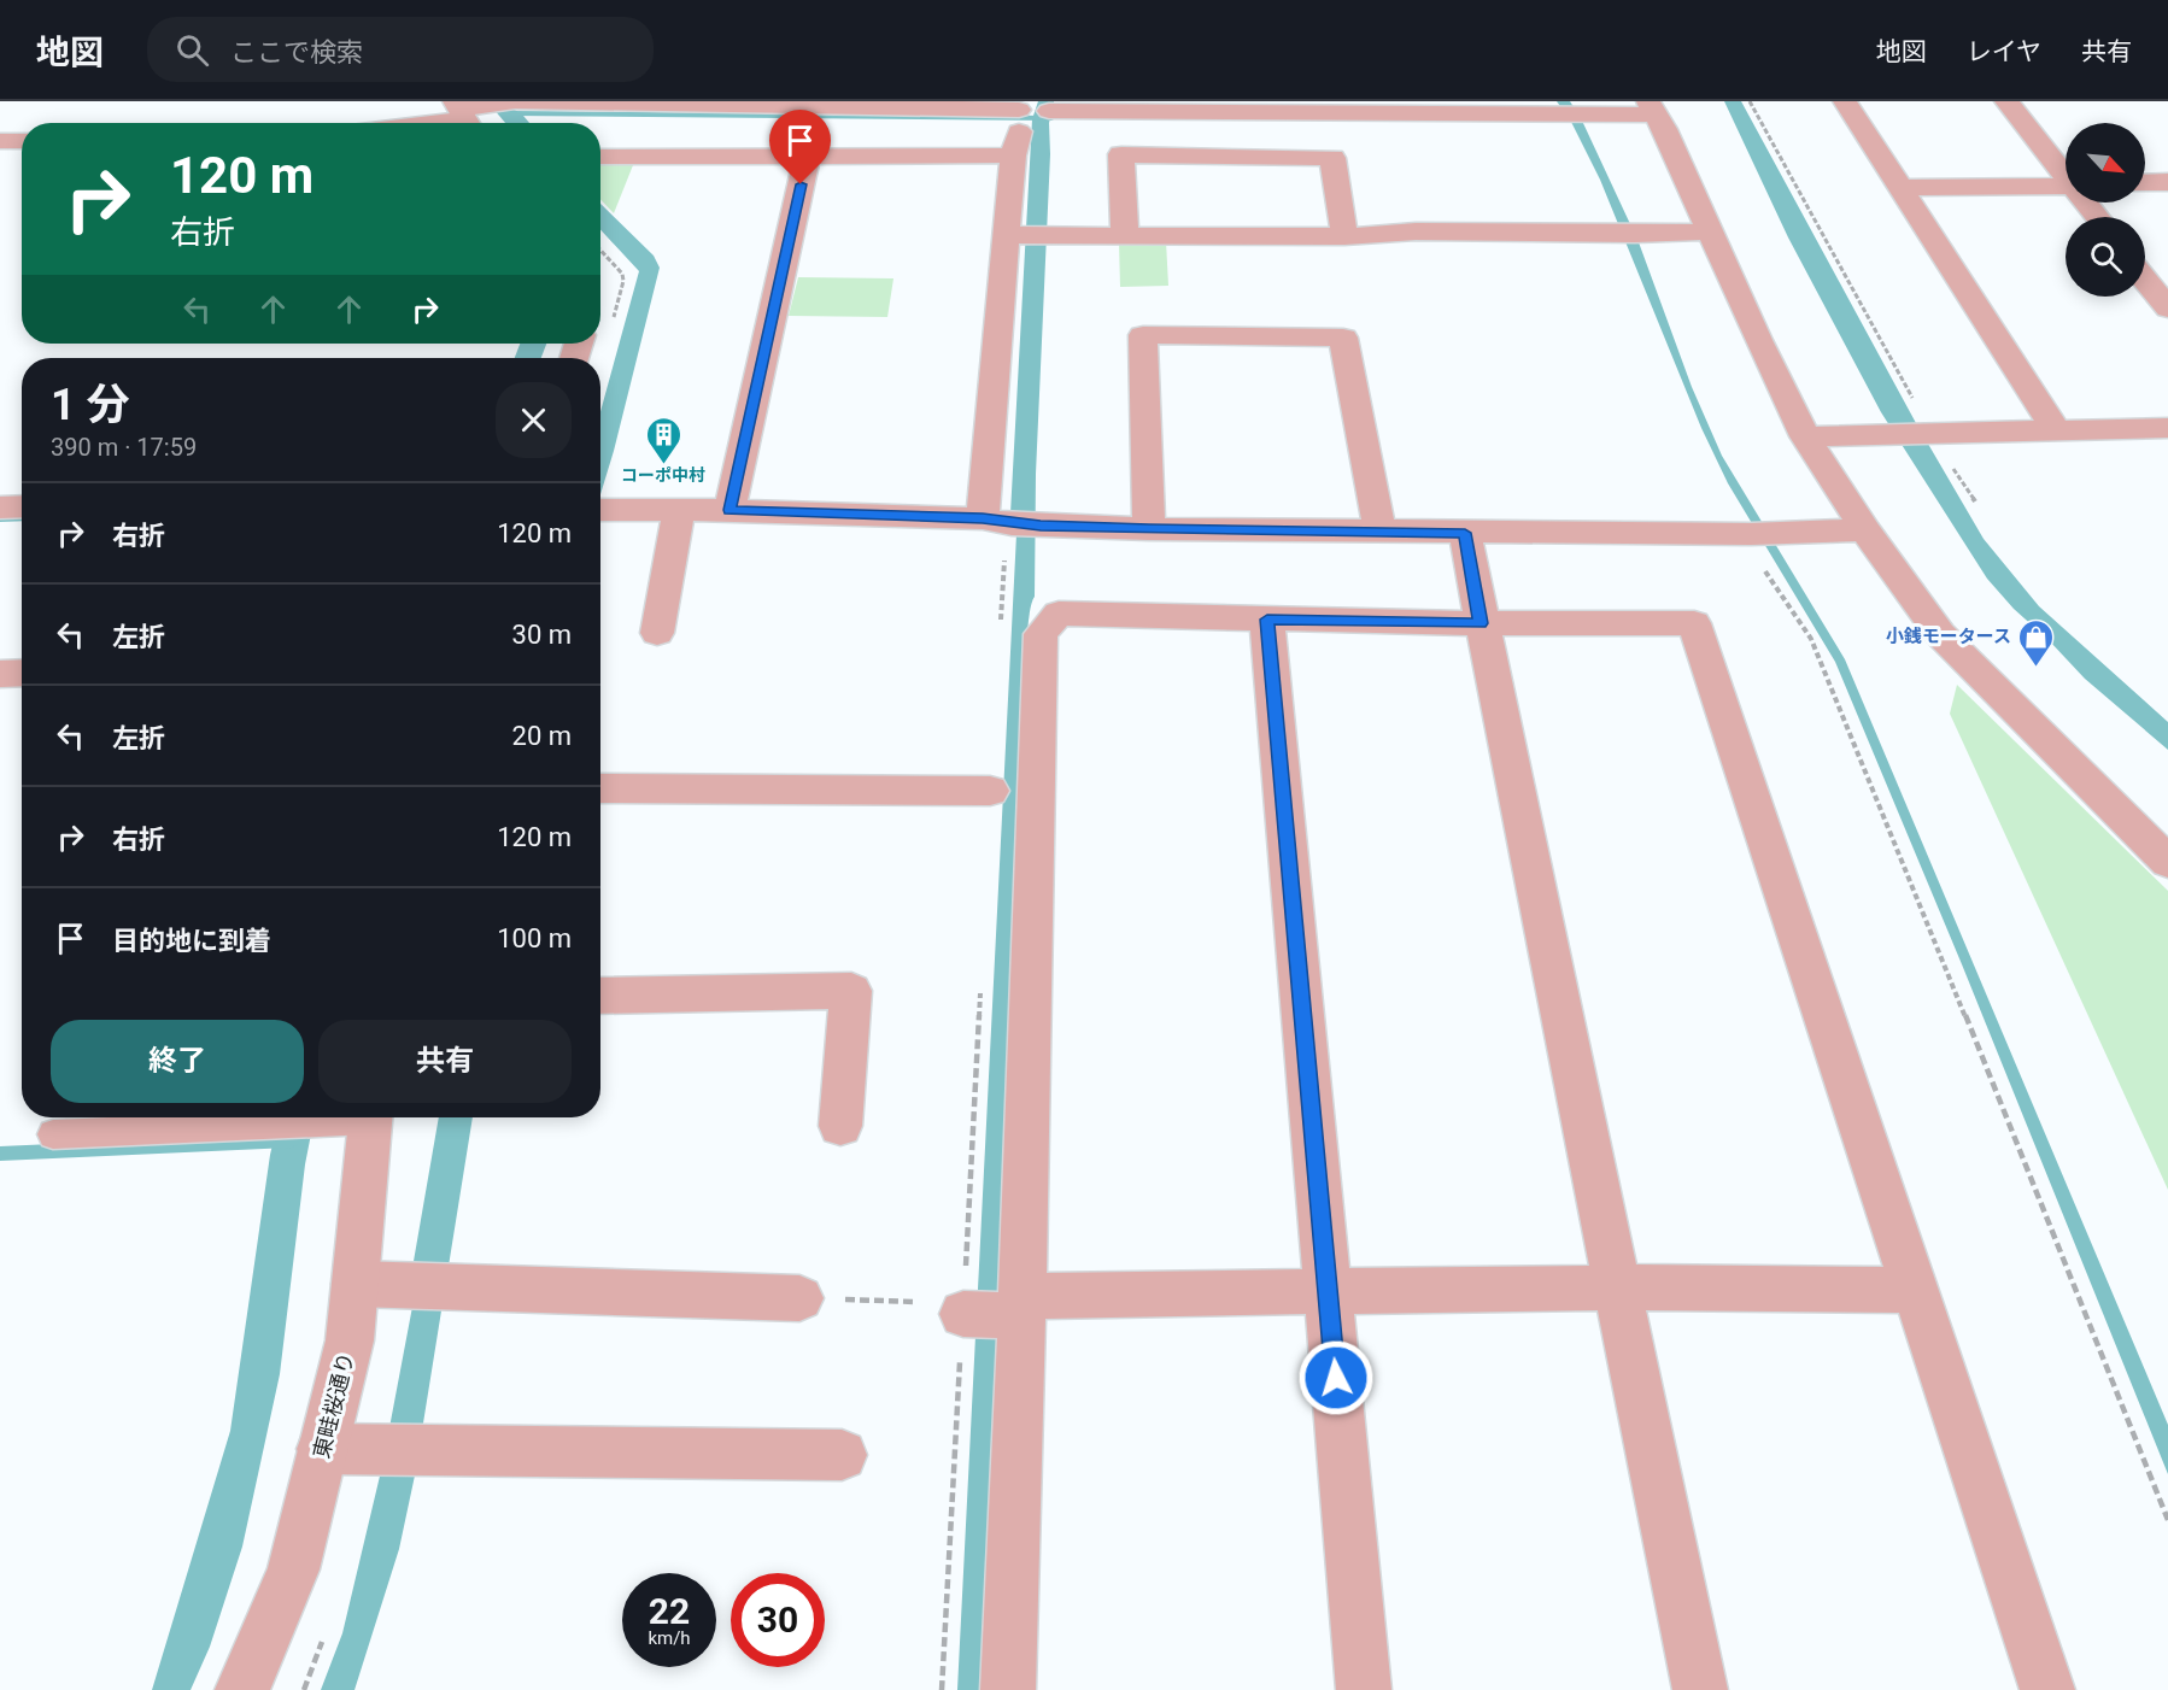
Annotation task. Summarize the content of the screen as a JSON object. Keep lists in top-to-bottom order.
{
  "streets": {
    "street": ["東畦桜通り"]
  },
  "places": {
    "building": ["コーポ中村"],
    "shop": ["小銭モータース"]
  },
  "north": "bottom right",
  "page": {
    "header": "地図",
    "search": "ここで検索",
    "nav": ["地図", "レイヤ", "共有"],
    "turn": ["120 m", "右折"],
    "heading": ["1 分", "390 m · 17:59"],
    "list": [
      {
        "name": "右折",
        "value": "120 m"
      },
      {
        "name": "左折",
        "value": "30 m"
      },
      {
        "name": "左折",
        "value": "20 m"
      },
      {
        "name": "右折",
        "value": "120 m"
      },
      {
        "name": "目的地に到着",
        "value": "100 m"
      }
    ],
    "buttons": ["終了", "共有"],
    "speed": "22 km/h",
    "limit": "30"
  }
}
